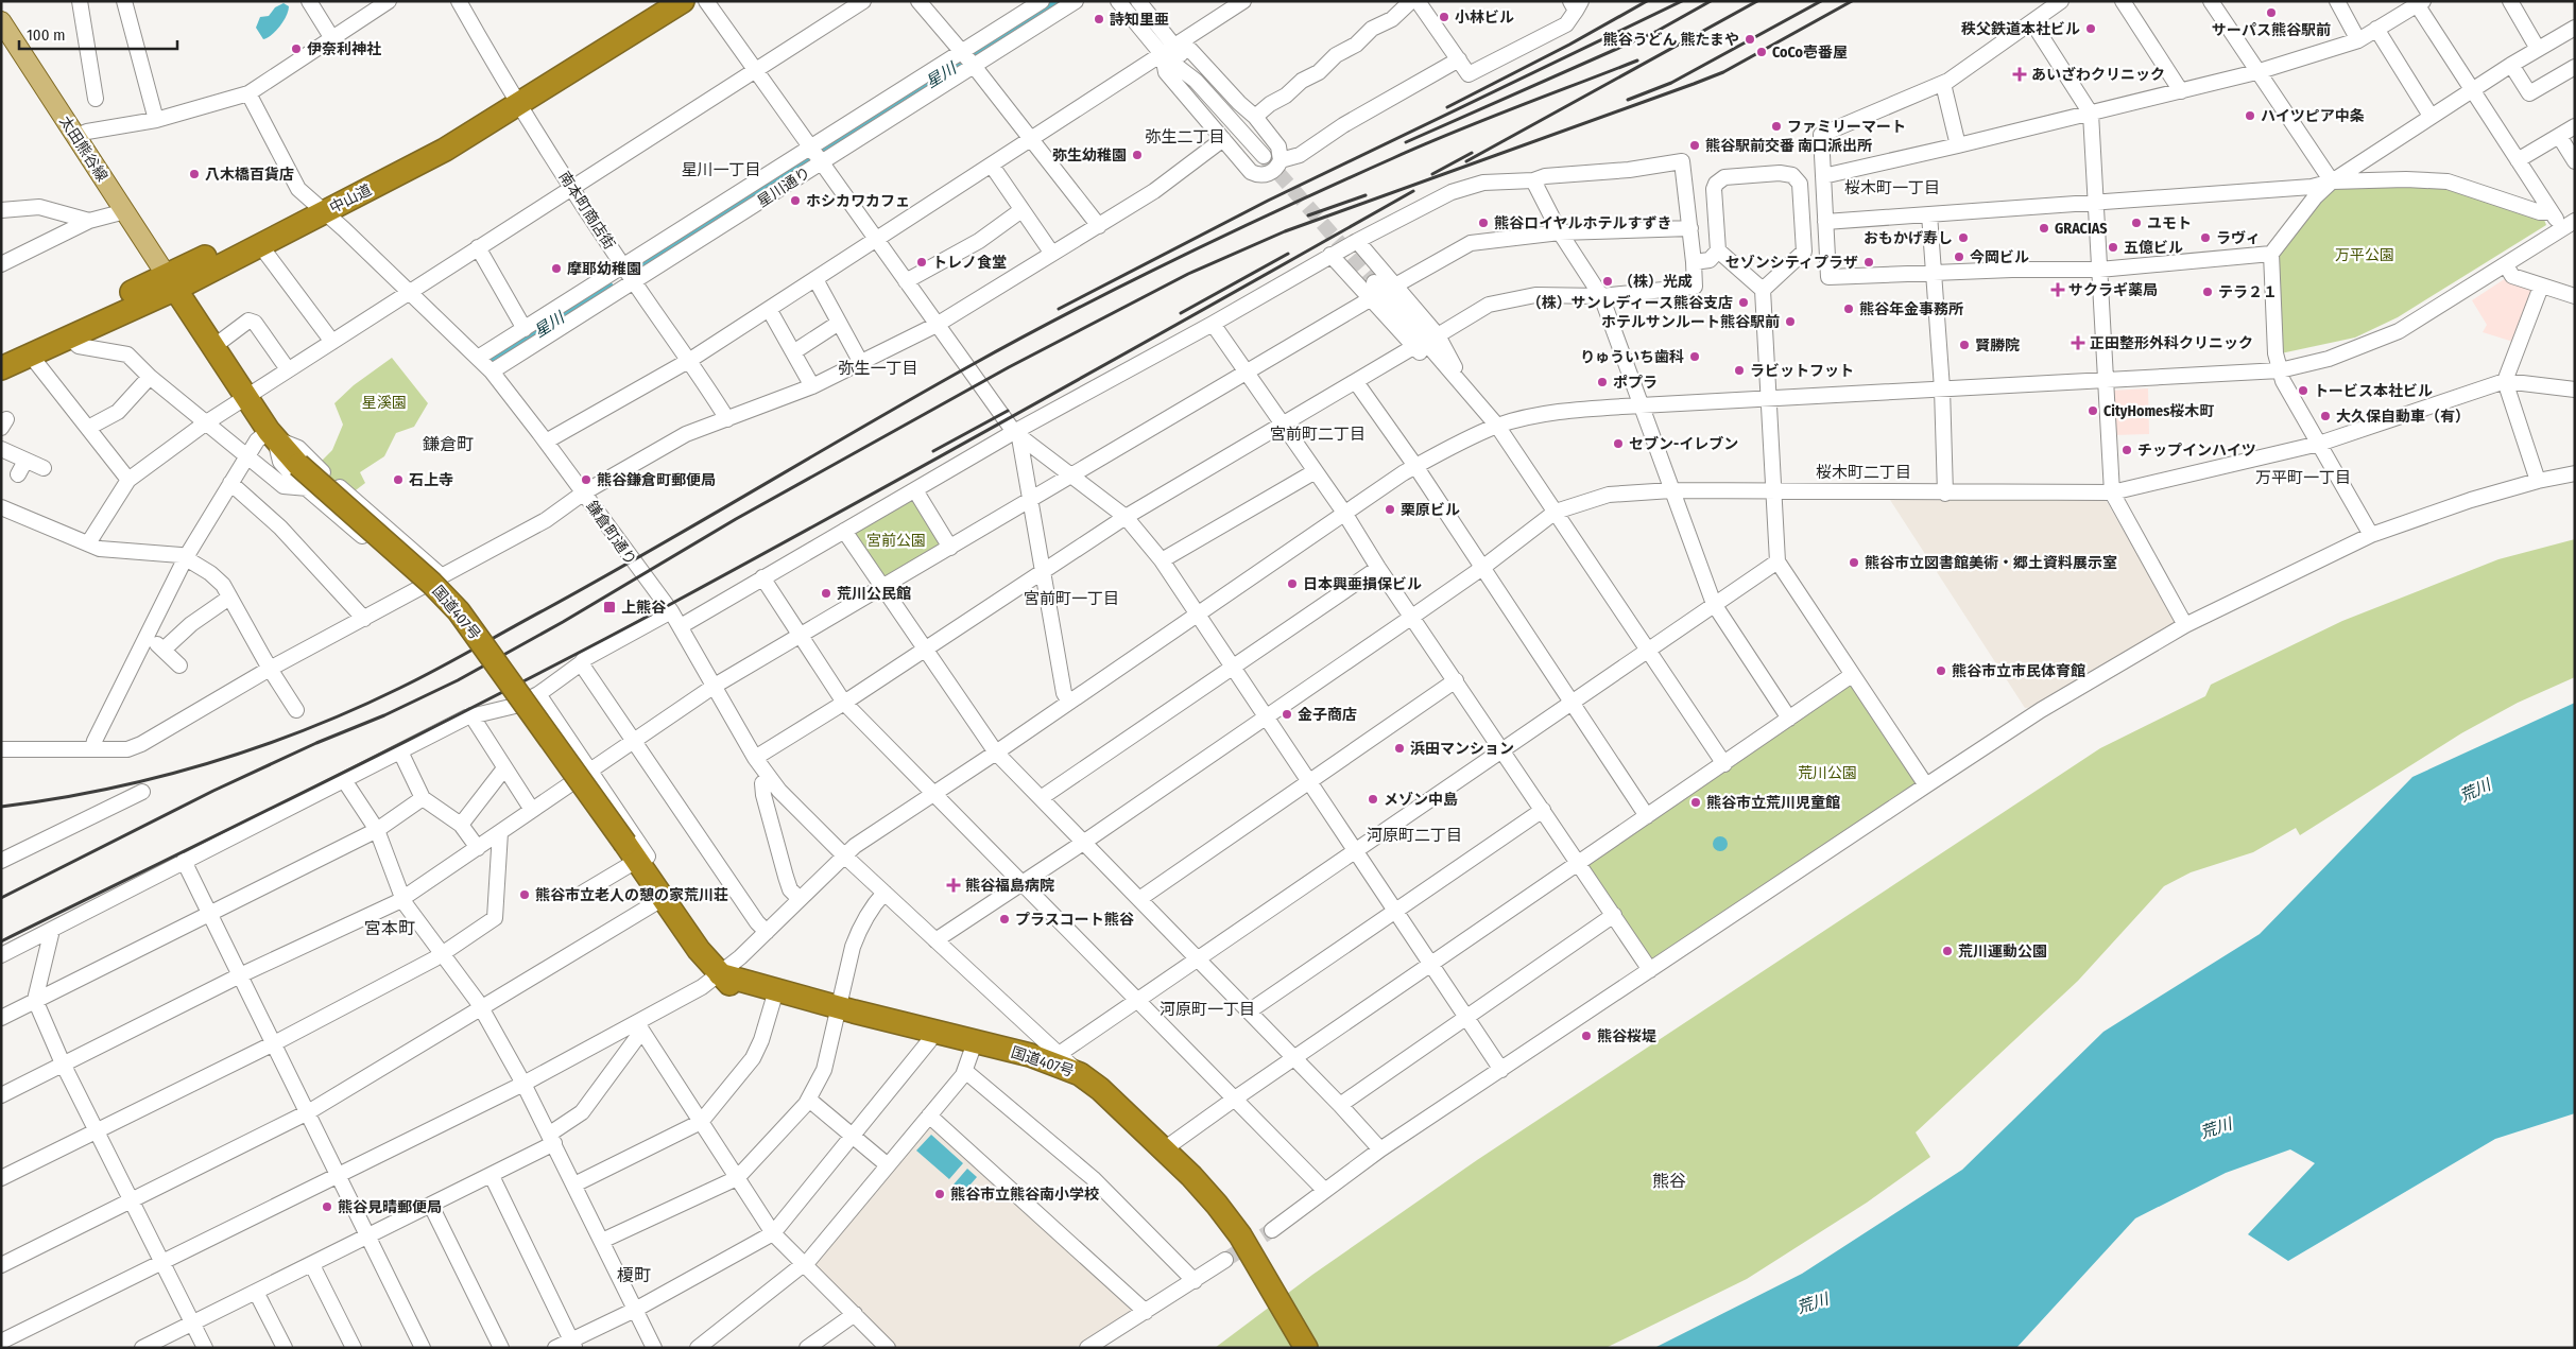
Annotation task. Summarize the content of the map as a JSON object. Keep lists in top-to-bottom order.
{
  "streets": {
    "highway": ["中山道", "国道407号"],
    "main road": ["太田熊谷線"],
    "street": ["星川通り", "南本町商店街", "鎌倉町通り"]
  },
  "crossings": [
    ["太田熊谷線", "中山道"],
    ["太田熊谷線", "国道407号"],
    ["星川通り", "南本町商店街"],
    ["星川通り", "鎌倉町通り"],
    ["中山道", "南本町商店街"],
    ["中山道", "鎌倉町通り"],
    ["中山道", "国道407号"],
    ["鎌倉町通り", "国道407号"]
  ],
  "districts": [
    "弥生二丁目",
    "星川一丁目",
    "桜木町一丁目",
    "弥生一丁目",
    "宮前町二丁目",
    "鎌倉町",
    "桜木町二丁目",
    "万平町一丁目",
    "宮前町一丁目",
    "河原町二丁目",
    "宮本町",
    "河原町一丁目",
    "熊谷",
    "榎町"
  ],
  "water": ["星川", "荒川"],
  "parks": [
    "万平公園",
    "星溪園",
    "宮前公園",
    "荒川公園"
  ],
  "places": {
    "other": [
      "サーパス熊谷駅前",
      "小林ビル",
      "詩知里亜",
      "秩父鉄道本社ビル",
      "熊谷うどん 熊たまや",
      "伊奈利神社",
      "CoCo壱番屋",
      "ハイツピア中条",
      "ファミリーマート",
      "熊谷駅前交番 南口派出所",
      "弥生幼稚園",
      "八木橋百貨店",
      "ホシカワカフェ",
      "熊谷ロイヤルホテルすずき",
      "ユモト",
      "GRACIAS",
      "おもかげ寿し",
      "ラヴィ",
      "五億ビル",
      "今岡ビル",
      "トレノ食堂",
      "セゾンシティプラザ",
      "摩耶幼稚園",
      "（株）光成",
      "テラ２１",
      "（株）サンレディース熊谷支店",
      "熊谷年金事務所",
      "ホテルサンルート熊谷駅前",
      "賢勝院",
      "りゅういち歯科",
      "ラビットフット",
      "ポプラ",
      "トービス本社ビル",
      "CityHomes桜木町",
      "大久保自動車（有）",
      "セブン-イレブン",
      "チップインハイツ",
      "石上寺",
      "熊谷鎌倉町郵便局",
      "栗原ビル",
      "熊谷市立図書館美術・郷土資料展示室",
      "日本興亜損保ビル",
      "荒川公民館",
      "熊谷市立市民体育館",
      "金子商店",
      "浜田マンション",
      "メゾン中島",
      "熊谷市立荒川児童館",
      "熊谷市立老人の憩の家荒川荘",
      "プラスコート熊谷",
      "荒川運動公園",
      "熊谷桜堤",
      "熊谷市立熊谷南小学校",
      "熊谷見晴郵便局"
    ],
    "health": [
      "あいざわクリニック",
      "サクラギ薬局",
      "正田整形外科クリニック",
      "熊谷福島病院"
    ],
    "transit": ["上熊谷"]
  },
  "scale_bar": "100 m"
}
